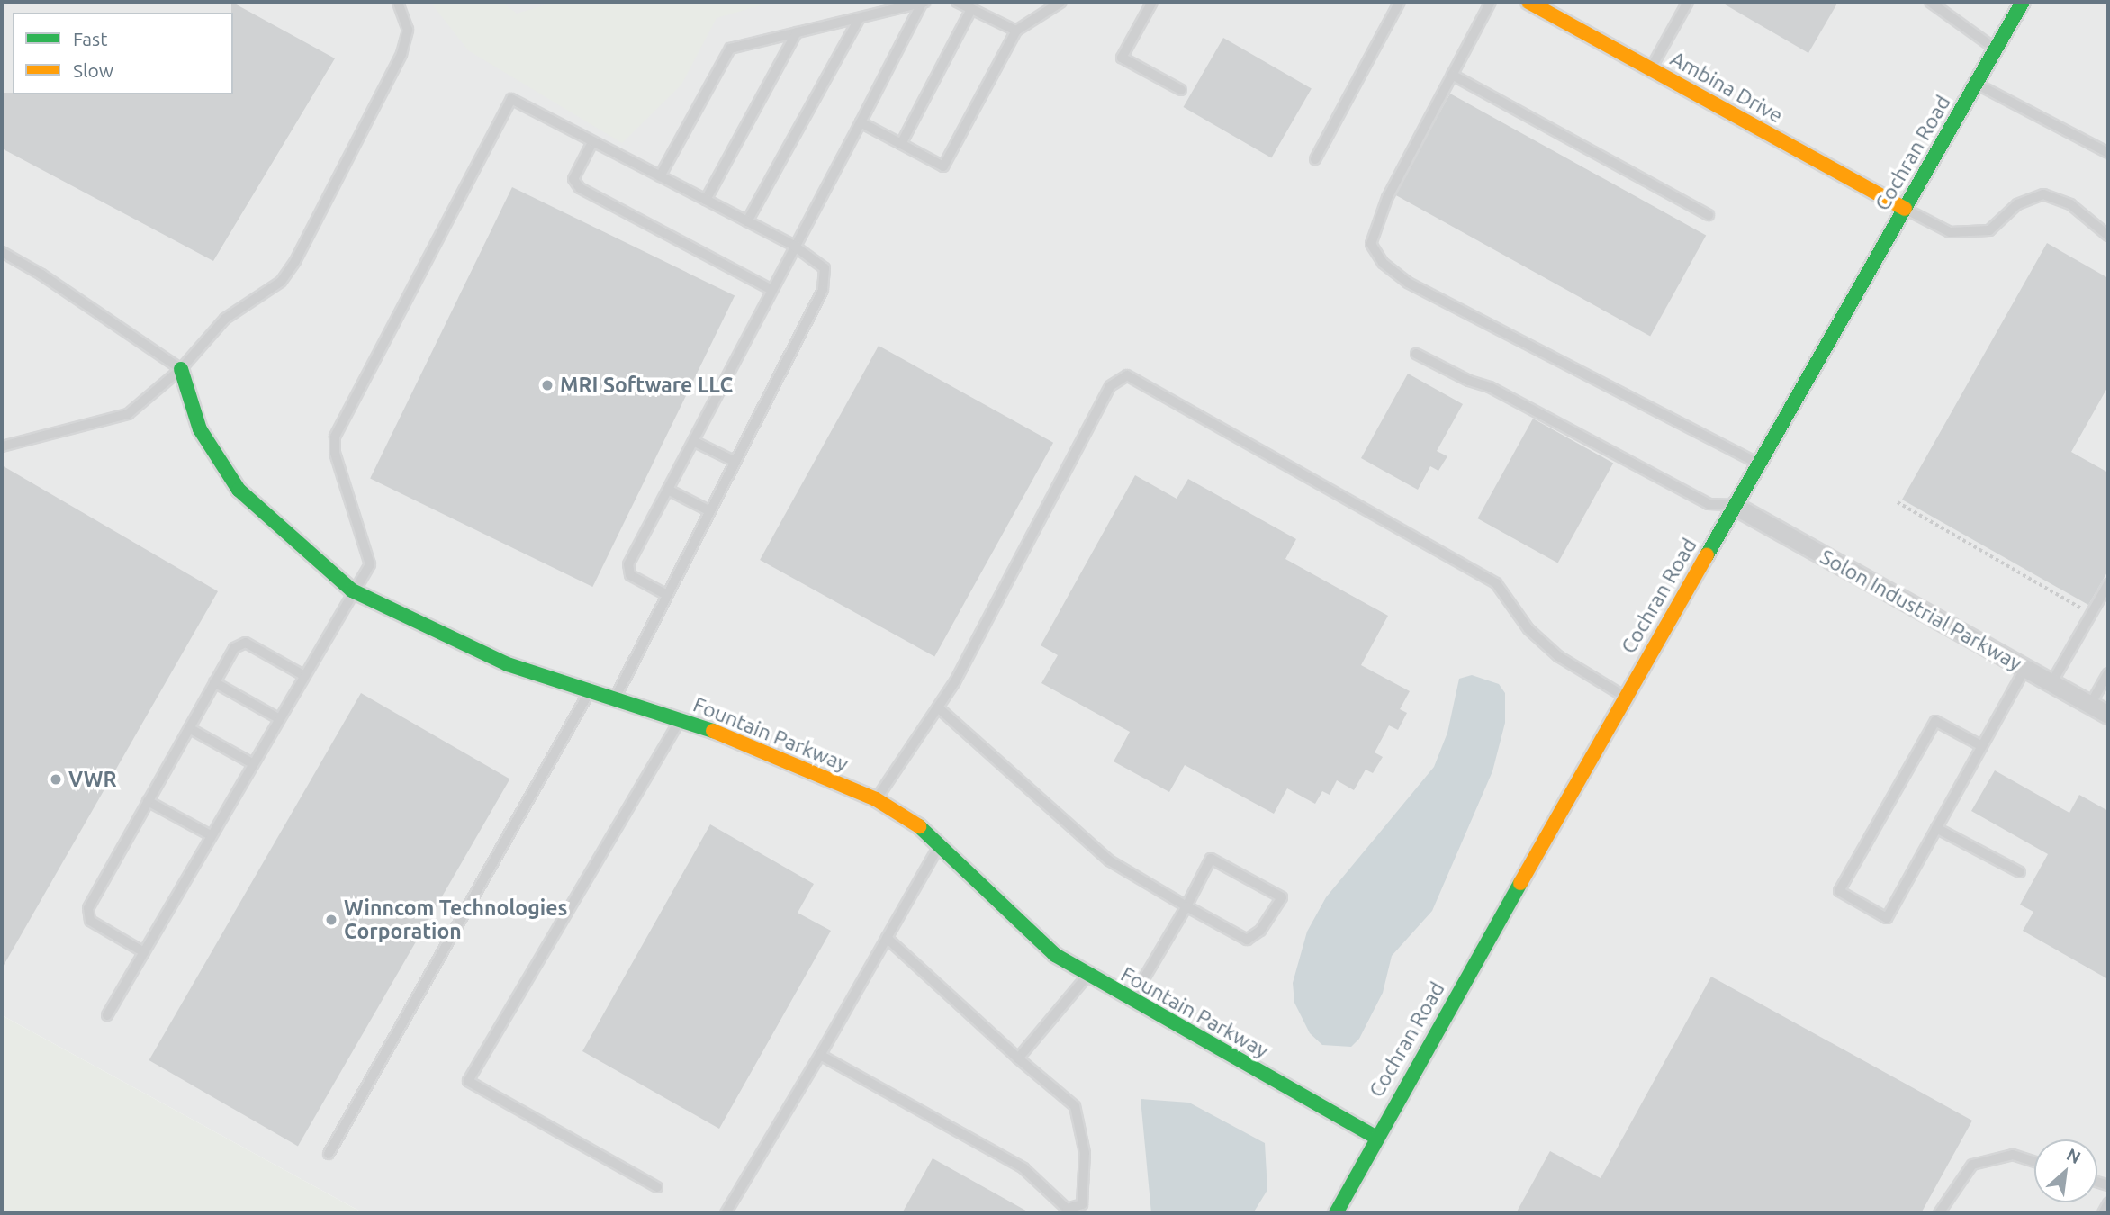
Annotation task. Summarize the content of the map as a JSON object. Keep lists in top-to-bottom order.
{
  "streets": {
    "street": [
      "Ambina Drive",
      "Cochran Road",
      "Solon Industrial Parkway",
      "Fountain Parkway"
    ]
  },
  "crossings": [
    ["Ambina Drive", "Cochran Road"],
    ["Cochran Road", "Solon Industrial Parkway"],
    ["Cochran Road", "Fountain Parkway"]
  ],
  "places": ["MRI Software LLC", "VWR", "Winncom Technologies Corporation"],
  "legend": ["Fast", "Slow"],
  "north": "top right"
}
